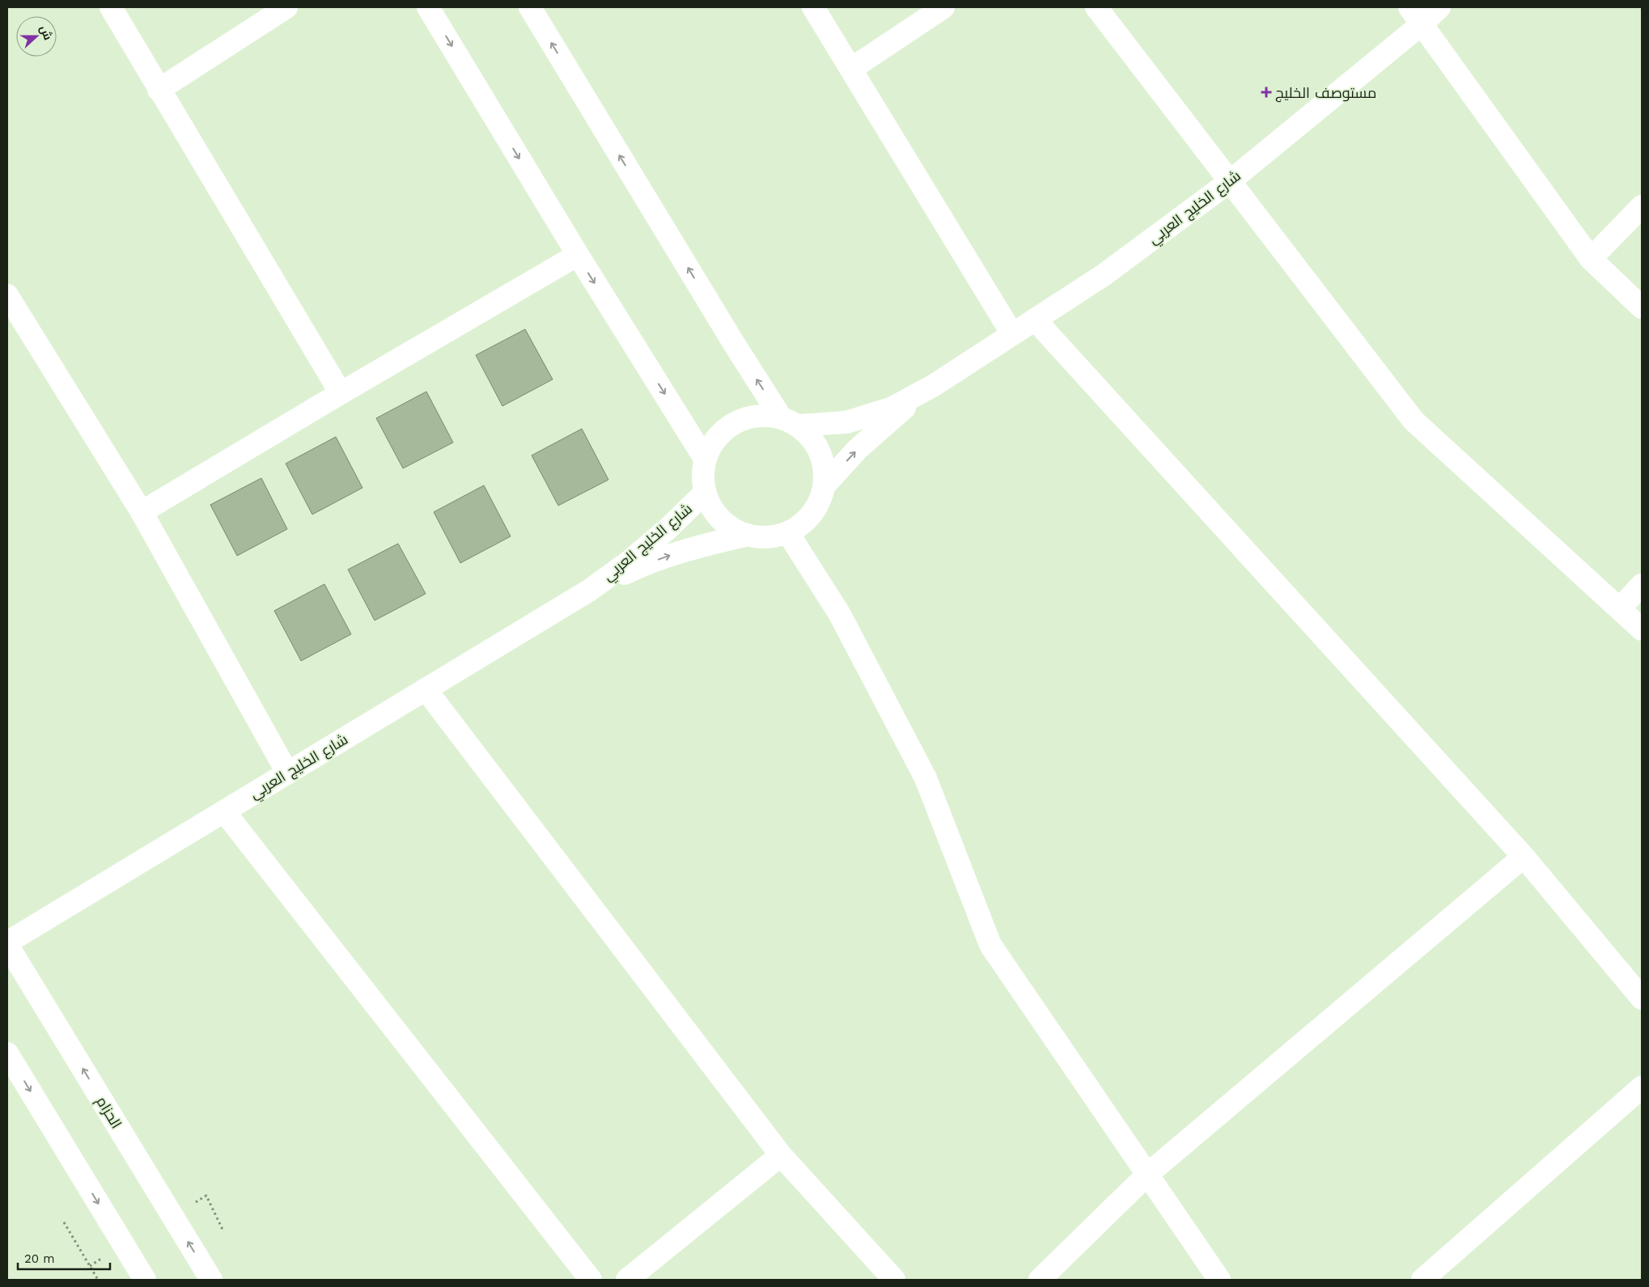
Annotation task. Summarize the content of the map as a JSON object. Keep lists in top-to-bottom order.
{
  "streets": {
    "street": ["شارع الخليج العربي", "الحزام"]
  },
  "crossings": [
    ["شارع الخليج العربي", "الحزام"]
  ],
  "places": {
    "health": ["مستوصف الخليج"]
  },
  "scale_bar": "20 m",
  "north": "right"
}
